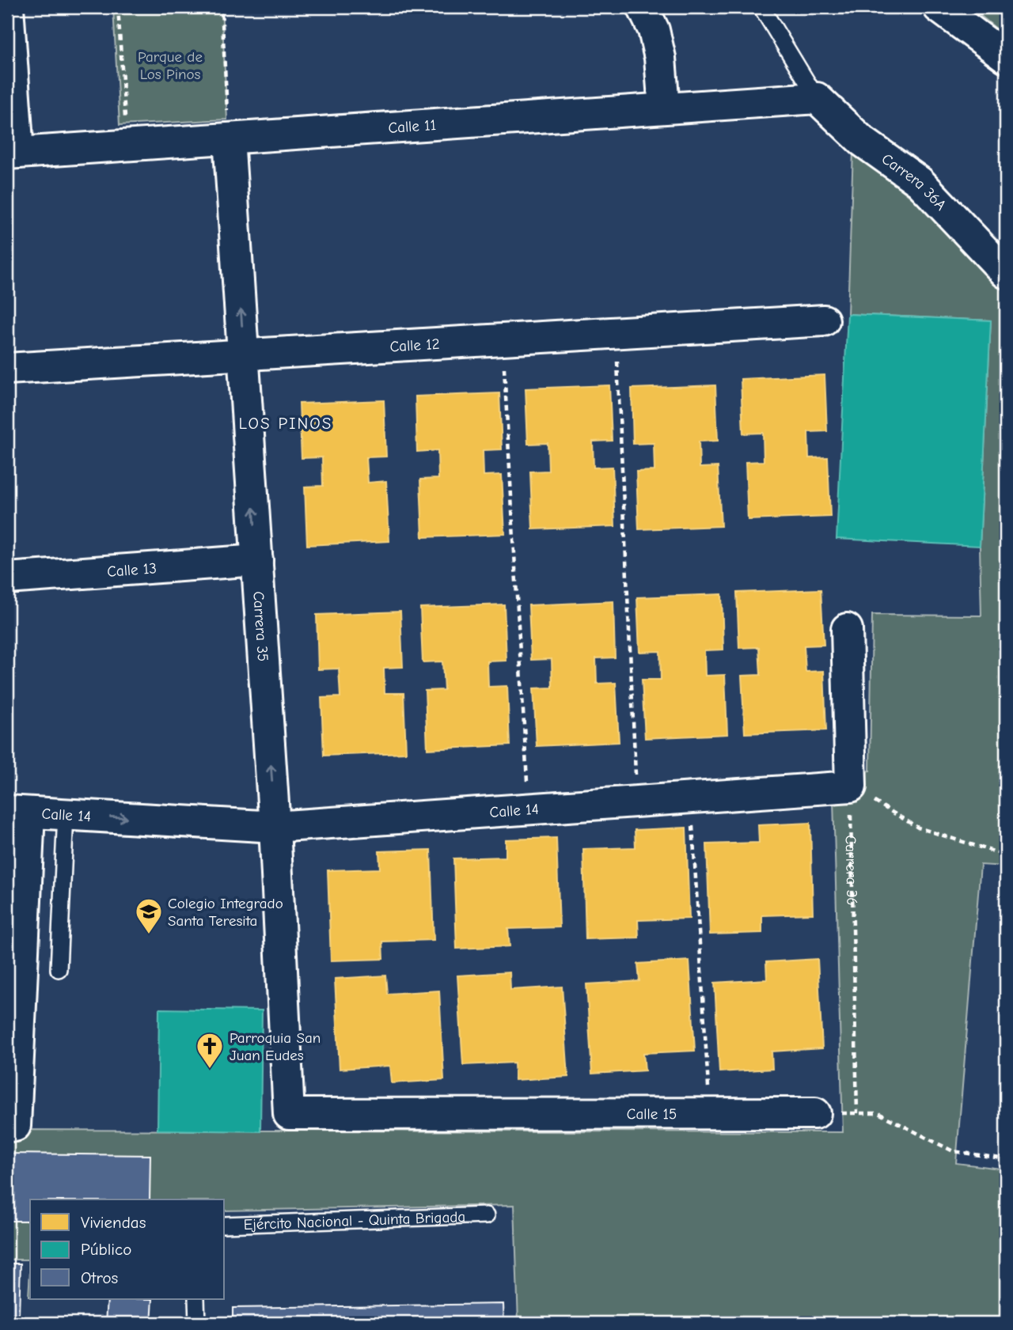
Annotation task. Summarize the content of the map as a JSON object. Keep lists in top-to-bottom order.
{
  "streets": {
    "street": [
      "Calle 11",
      "Carrera 36A",
      "Calle 12",
      "Calle 13",
      "Carrera 35",
      "Calle 14",
      "Calle 15"
    ],
    "lane": ["Ejército Nacional - Quinta Brigada"],
    "path": ["Carrera 36"]
  },
  "crossings": [
    ["Calle 11", "Carrera 36A"],
    ["Calle 11", "Carrera 35"],
    ["Calle 12", "Carrera 35"],
    ["Calle 13", "Carrera 35"],
    ["Carrera 35", "Calle 14"],
    ["Carrera 35", "Calle 15"],
    ["Calle 14", "Carrera 36"]
  ],
  "one_way": ["Carrera 35"],
  "districts": ["LOS PINOS"],
  "parks": ["Parque de Los Pinos"],
  "places": {
    "school or university": ["Colegio Integrado Santa Teresita"],
    "church": ["Parroquia San Juan Eudes"]
  },
  "legend": ["Viviendas", "Público", "Otros"]
}
